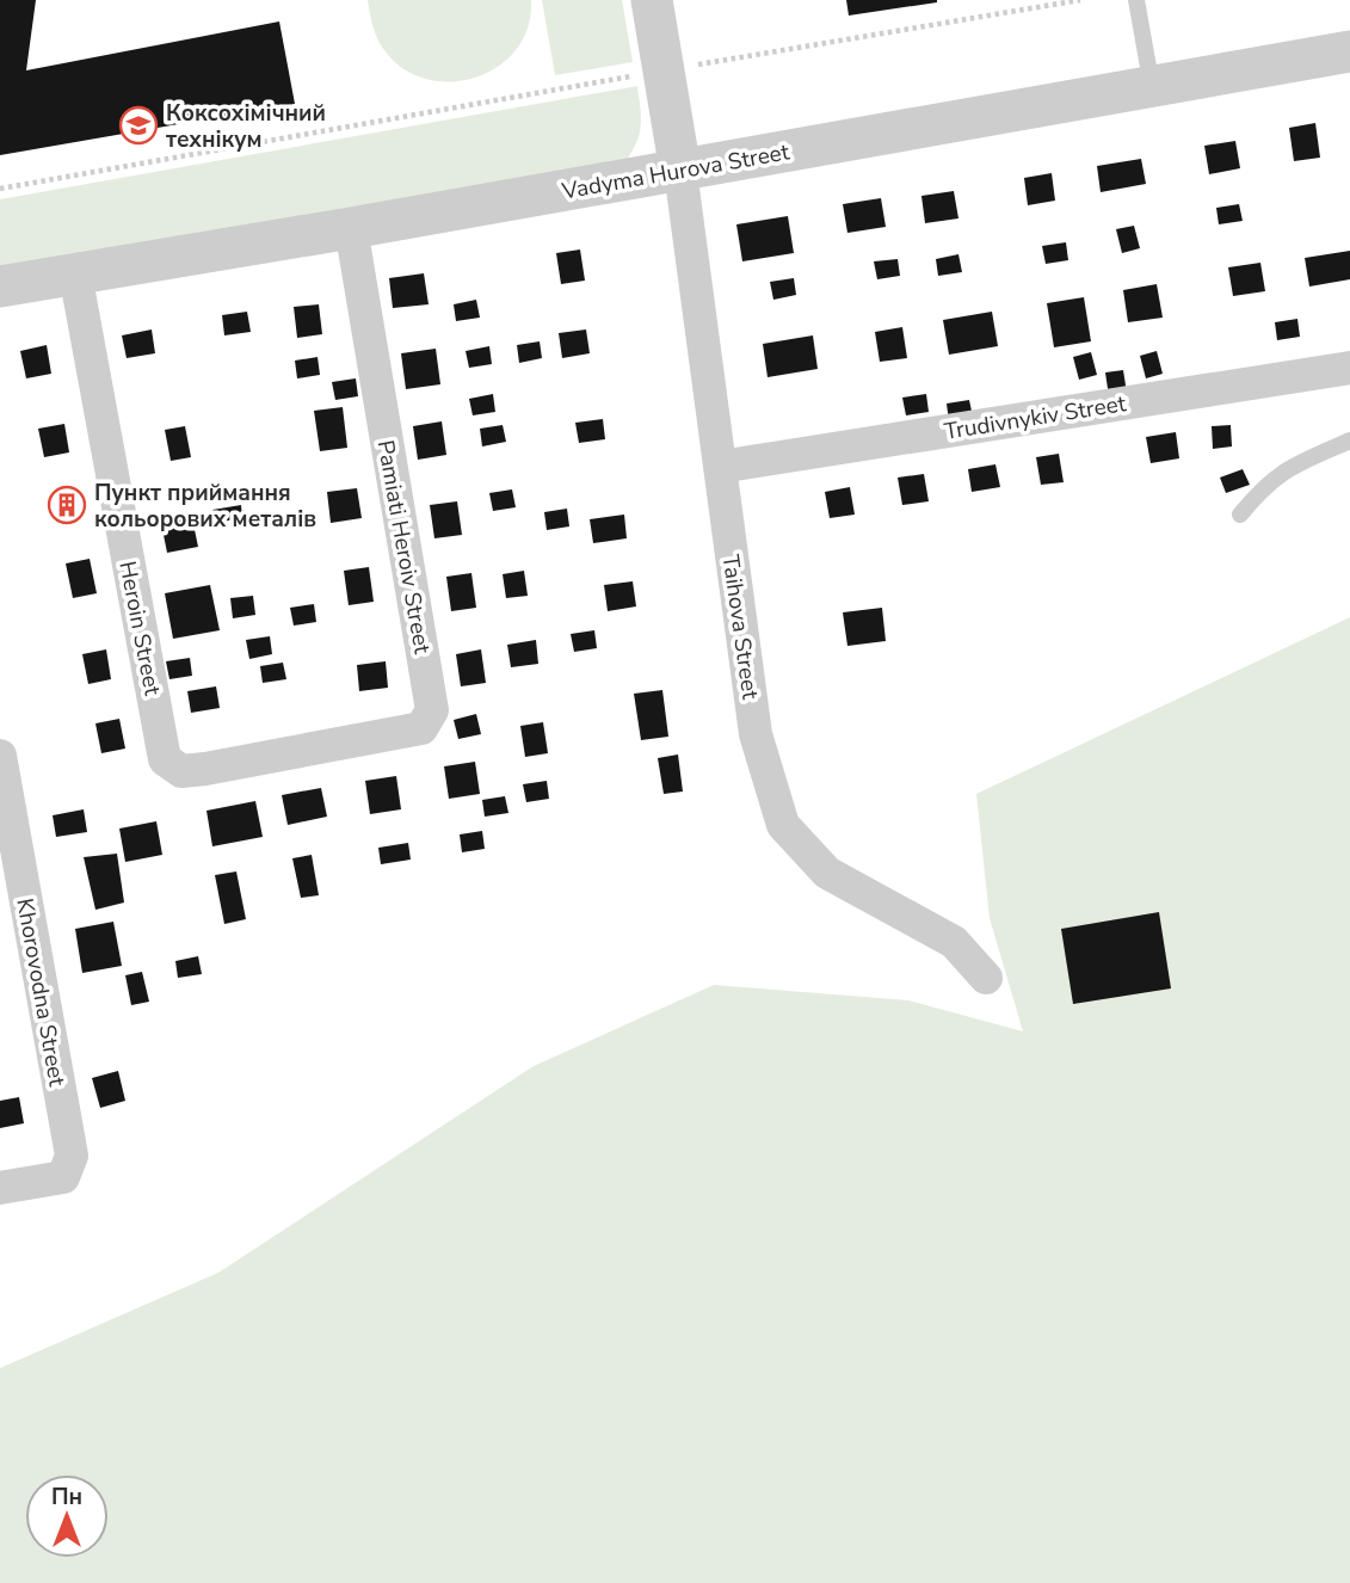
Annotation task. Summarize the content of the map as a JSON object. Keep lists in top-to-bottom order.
{
  "streets": {
    "street": [
      "Vadyma Hurova Street",
      "Trudivnykiv Street",
      "Pamiati Heroiv Street",
      "Taihova Street",
      "Heroin Street",
      "Khorovodna Street"
    ]
  },
  "crossings": [
    ["Vadyma Hurova Street", "Pamiati Heroiv Street"],
    ["Vadyma Hurova Street", "Taihova Street"],
    ["Vadyma Hurova Street", "Heroin Street"],
    ["Trudivnykiv Street", "Taihova Street"],
    ["Pamiati Heroiv Street", "Heroin Street"]
  ],
  "places": {
    "school or university": ["Коксохімічний технікум"],
    "building": ["Пункт приймання кольорових металів"]
  },
  "north": "top"
}
